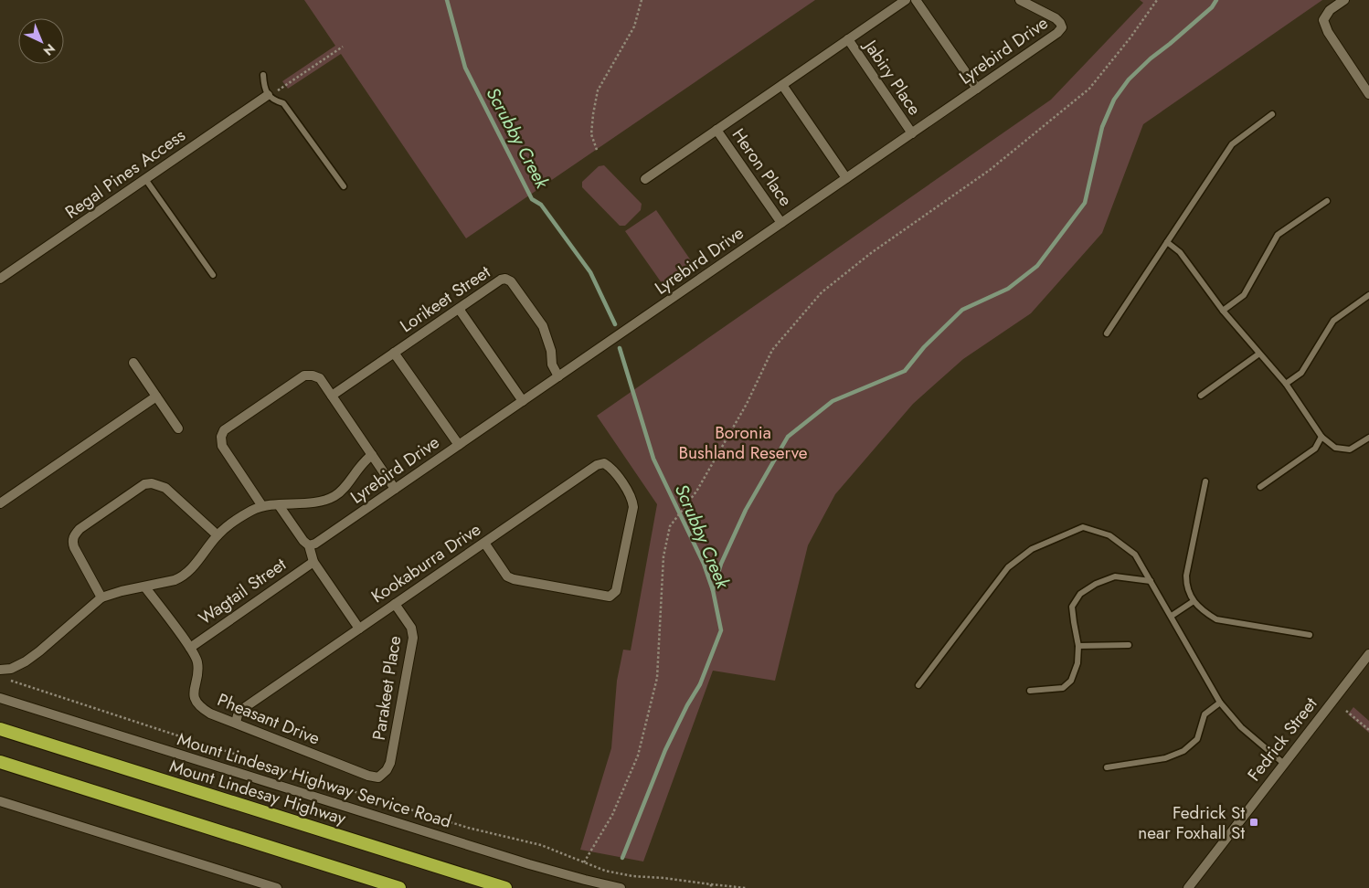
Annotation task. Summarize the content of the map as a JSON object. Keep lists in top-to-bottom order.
{
  "streets": {
    "highway": ["Mount Lindesay Highway"],
    "street": [
      "Lyrebird Drive",
      "Jabiry Place",
      "Heron Place",
      "Regal Pines Access",
      "Lorikeet Street",
      "Kookaburra Drive",
      "Wagtail Street",
      "Parakeet Place",
      "Pheasant Drive",
      "Fedrick Street",
      "Mount Lindesay Highway Service Road"
    ]
  },
  "crossings": [
    ["Lyrebird Drive", "Jabiry Place"],
    ["Lyrebird Drive", "Heron Place"],
    ["Lyrebird Drive", "Lorikeet Street"],
    ["Kookaburra Drive", "Parakeet Place"],
    ["Kookaburra Drive", "Pheasant Drive"],
    ["Wagtail Street", "Pheasant Drive"],
    ["Parakeet Place", "Pheasant Drive"]
  ],
  "water": ["Scrubby Creek"],
  "parks": ["Boronia Bushland Reserve"],
  "places": {
    "transit": ["Fedrick St near Foxhall St"]
  },
  "north": "bottom right"
}
